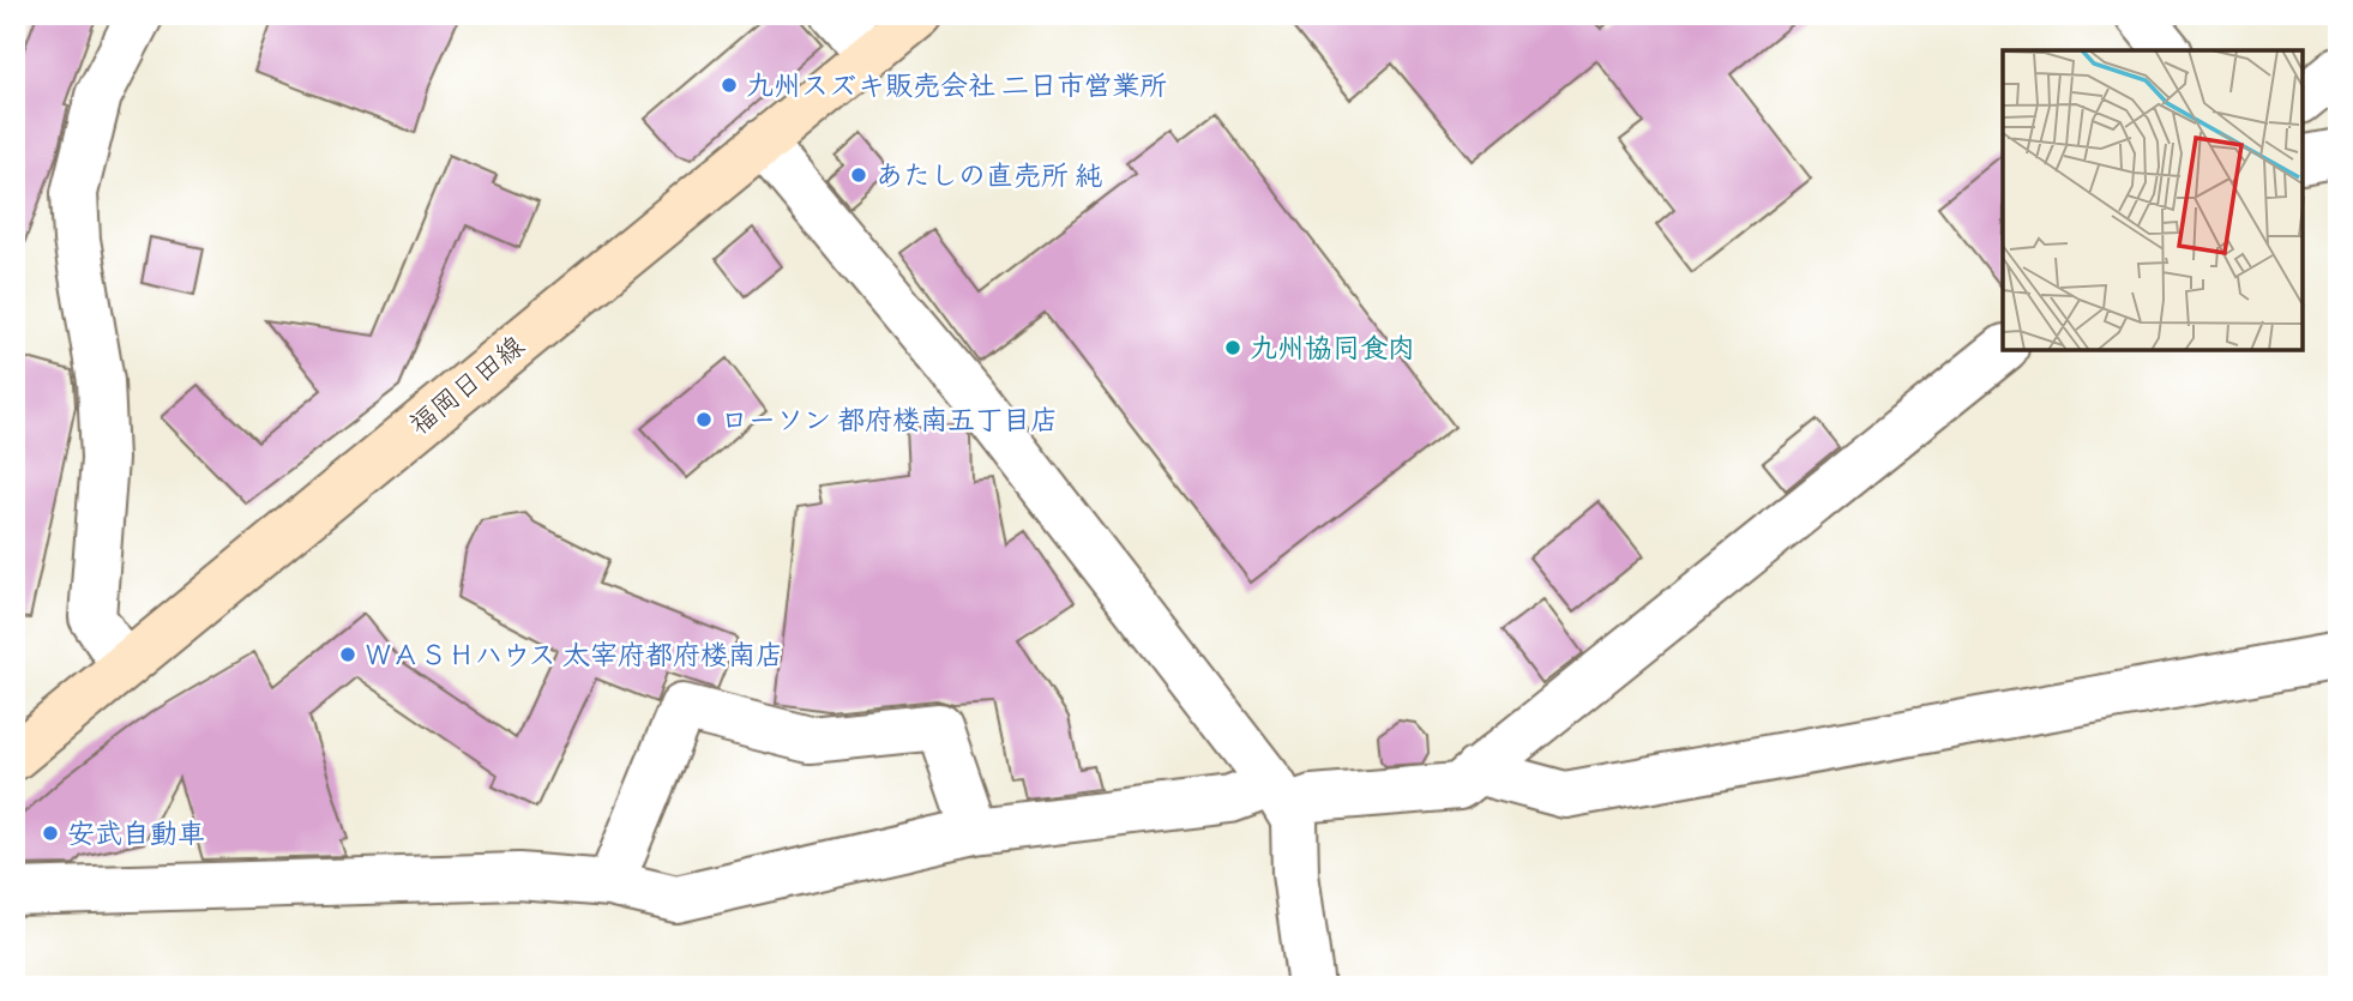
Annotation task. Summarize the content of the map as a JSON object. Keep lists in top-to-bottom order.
{
  "streets": {
    "main road": ["福岡日田線"]
  },
  "places": [
    "九州スズキ販売会社 二日市営業所",
    "あたしの直売所 純",
    "九州協同食肉",
    "ローソン 都府楼南五丁目店",
    "ＷＡＳＨハウス 太宰府都府楼南店",
    "安武自動車"
  ]
}
